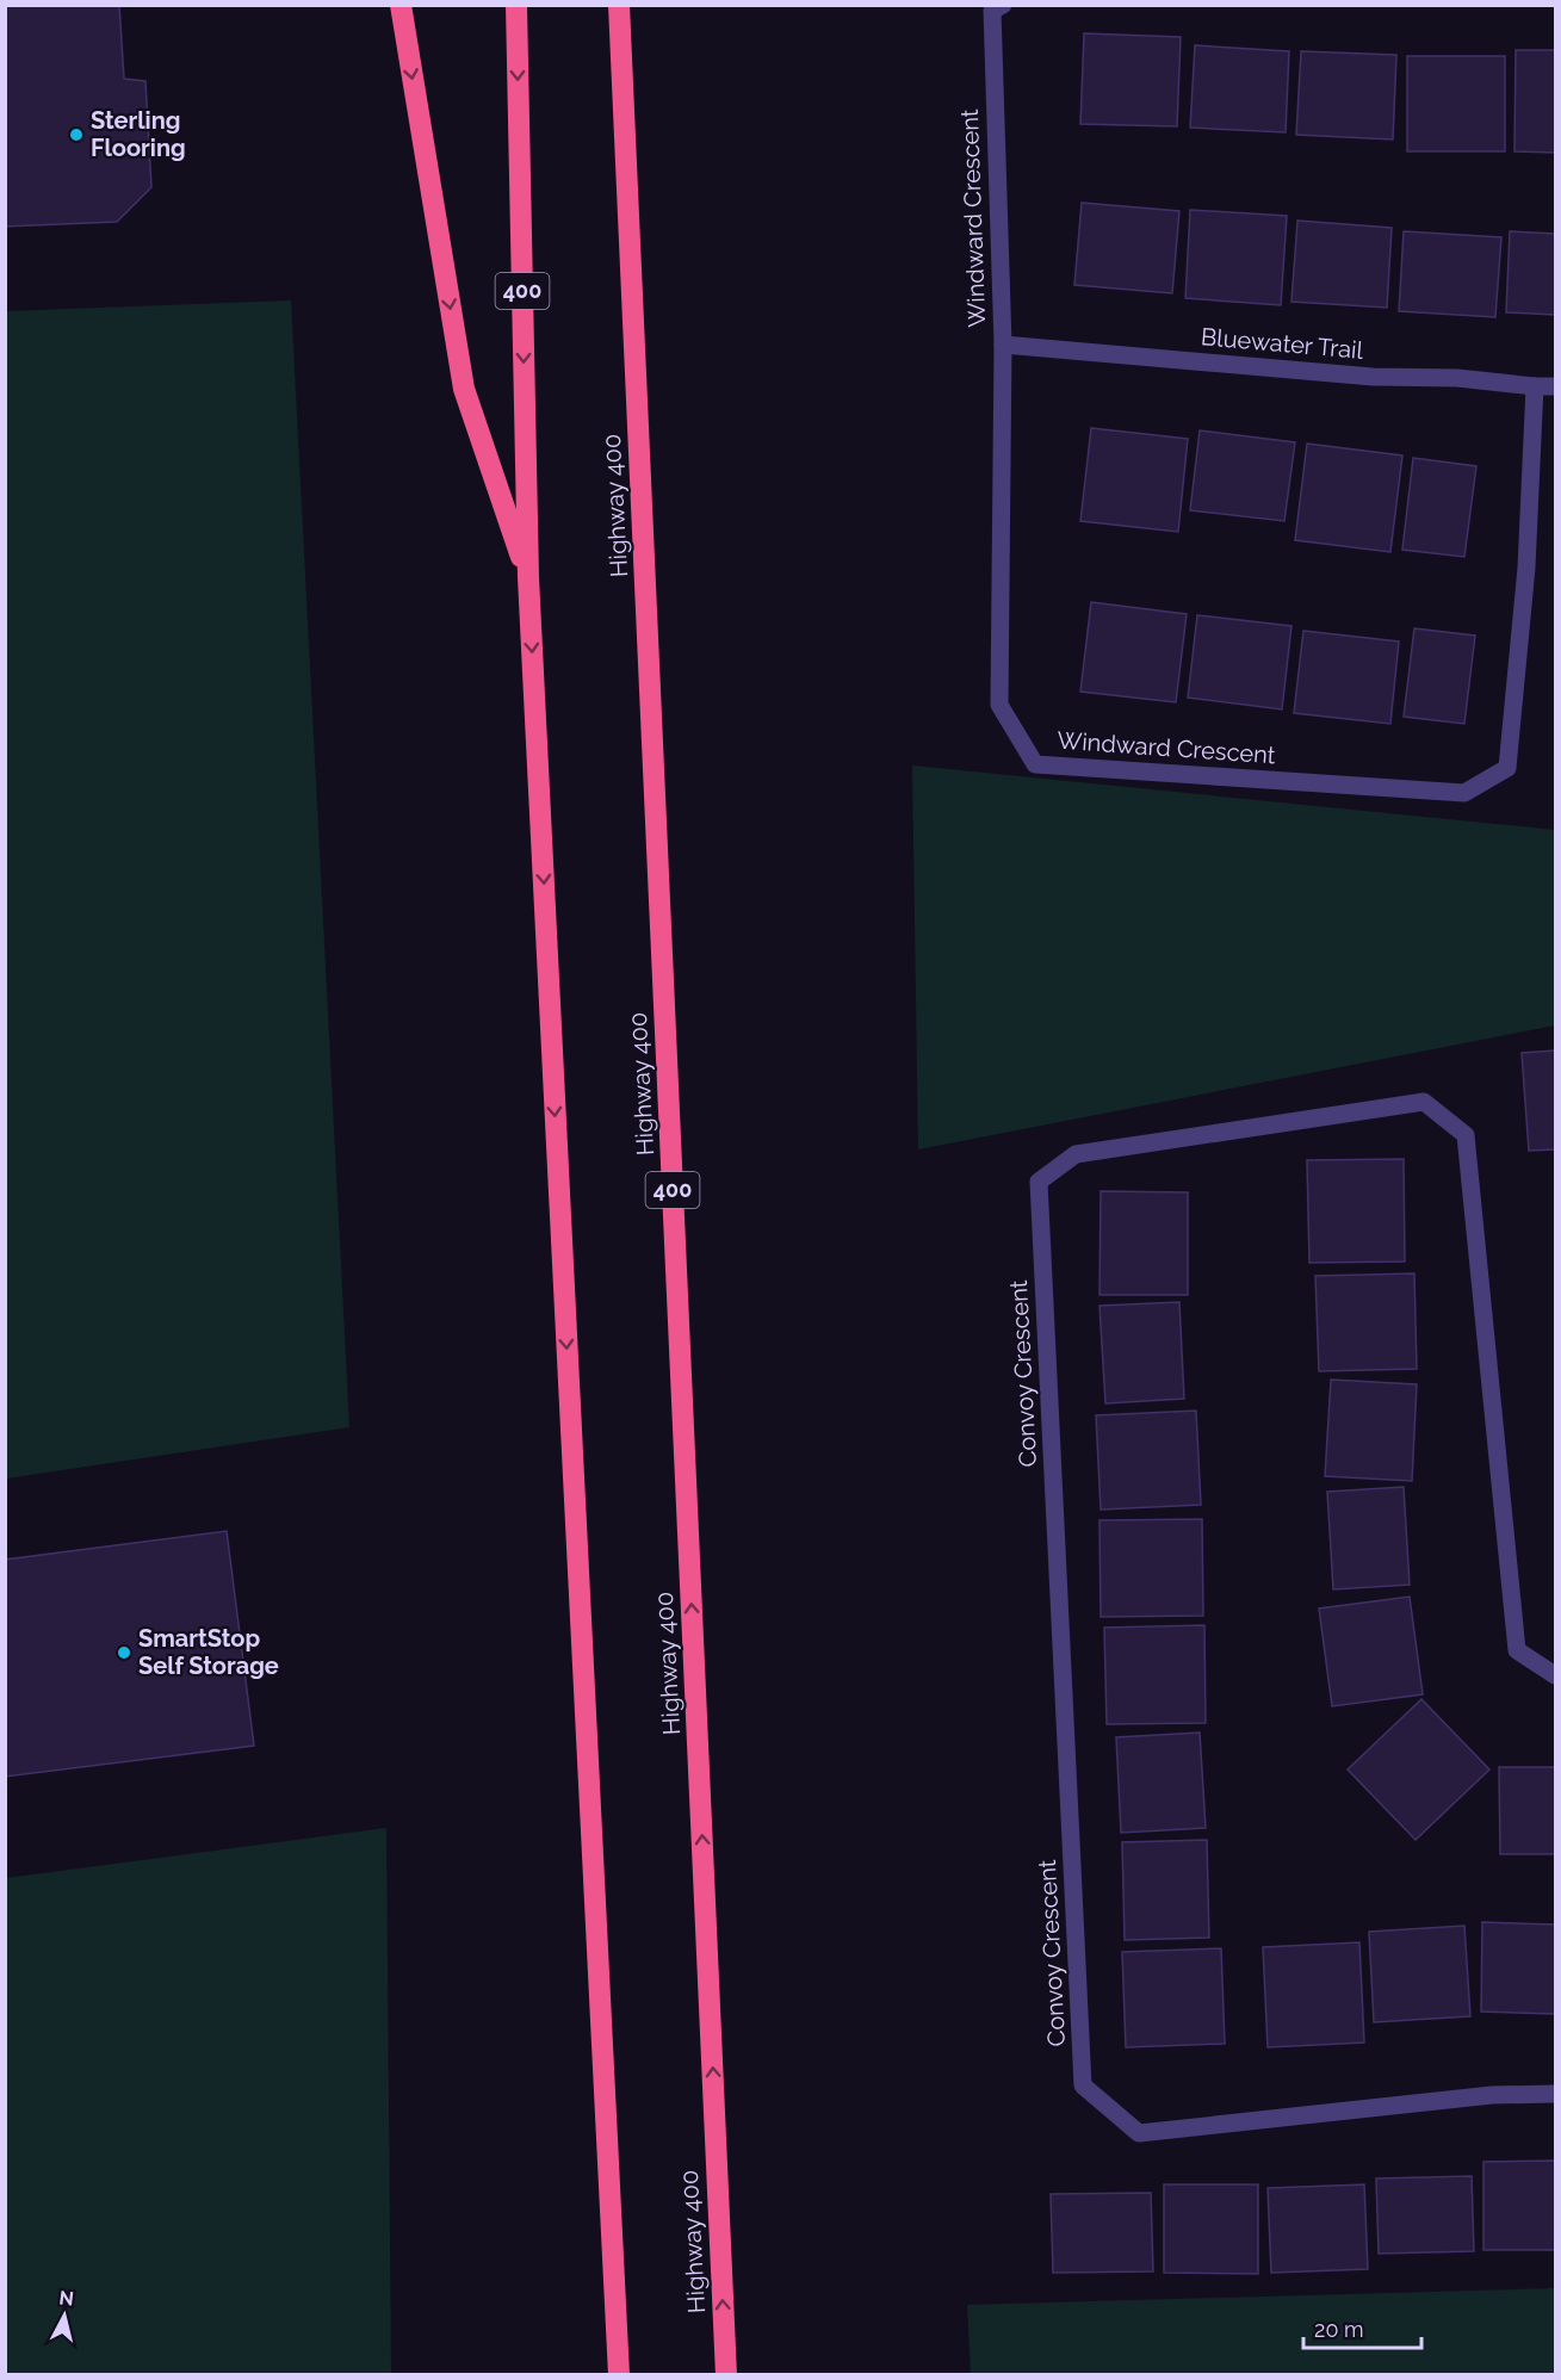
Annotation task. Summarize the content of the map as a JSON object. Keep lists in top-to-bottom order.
{
  "streets": {
    "highway": ["400", "Highway 400"],
    "street": ["Windward Crescent", "Bluewater Trail", "Convoy Crescent"]
  },
  "crossings": [
    ["Windward Crescent", "Bluewater Trail"]
  ],
  "places": ["Sterling Flooring", "SmartStop Self Storage"],
  "scale_bar": "20 m",
  "north": "top"
}
